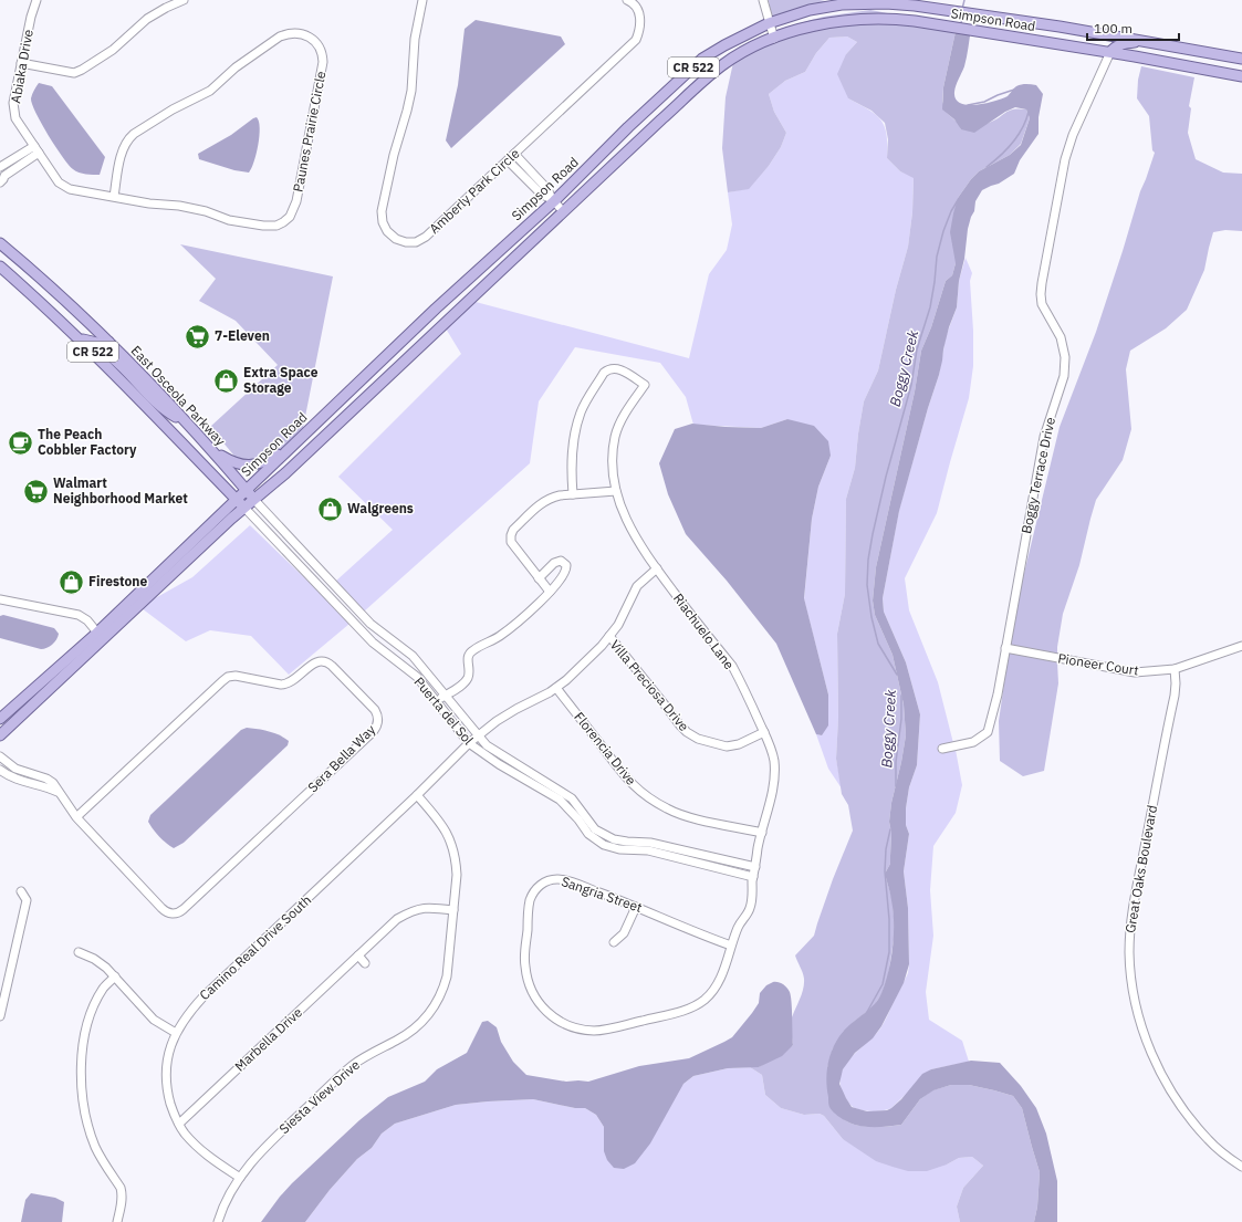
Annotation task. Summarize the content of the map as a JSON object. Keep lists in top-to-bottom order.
{
  "streets": {
    "main road": ["Simpson Road", "CR 522", "East Osceola Parkway"],
    "street": [
      "Abiaka Drive",
      "Paunes Prairie Circle",
      "Amberly Park Circle",
      "Boggy Terrace Drive",
      "Riachuelo Lane",
      "Pioneer Court",
      "Villa Preciosa Drive",
      "Puerta del Sol",
      "Florencia Drive",
      "Sera Bella Way",
      "Great Oaks Boulevard",
      "Sangria Street",
      "Camino Real Drive South",
      "Marbella Drive",
      "Siesta View Drive"
    ]
  },
  "crossings": [
    ["Simpson Road", "CR 522"],
    ["Simpson Road", "East Osceola Parkway"],
    ["Simpson Road", "Boggy Terrace Drive"],
    ["Simpson Road", "Puerta del Sol"],
    ["Abiaka Drive", "Paunes Prairie Circle"],
    ["CR 522", "East Osceola Parkway"],
    ["CR 522", "Puerta del Sol"],
    ["East Osceola Parkway", "Puerta del Sol"],
    ["Boggy Terrace Drive", "Pioneer Court"],
    ["Riachuelo Lane", "Villa Preciosa Drive"],
    ["Riachuelo Lane", "Puerta del Sol"],
    ["Riachuelo Lane", "Florencia Drive"],
    ["Riachuelo Lane", "Sangria Street"],
    ["Riachuelo Lane", "Camino Real Drive South"],
    ["Pioneer Court", "Great Oaks Boulevard"],
    ["Villa Preciosa Drive", "Camino Real Drive South"],
    ["Puerta del Sol", "Camino Real Drive South"],
    ["Florencia Drive", "Camino Real Drive South"],
    ["Camino Real Drive South", "Marbella Drive"],
    ["Camino Real Drive South", "Siesta View Drive"],
    ["Marbella Drive", "Siesta View Drive"]
  ],
  "water": ["Boggy Creek"],
  "places": {
    "supermarket": ["7-Eleven", "Walmart Neighborhood Market"],
    "shop": ["Extra Space Storage", "Walgreens", "Firestone"],
    "cafe": ["The Peach Cobbler Factory"]
  },
  "scale_bar": "100 m"
}
